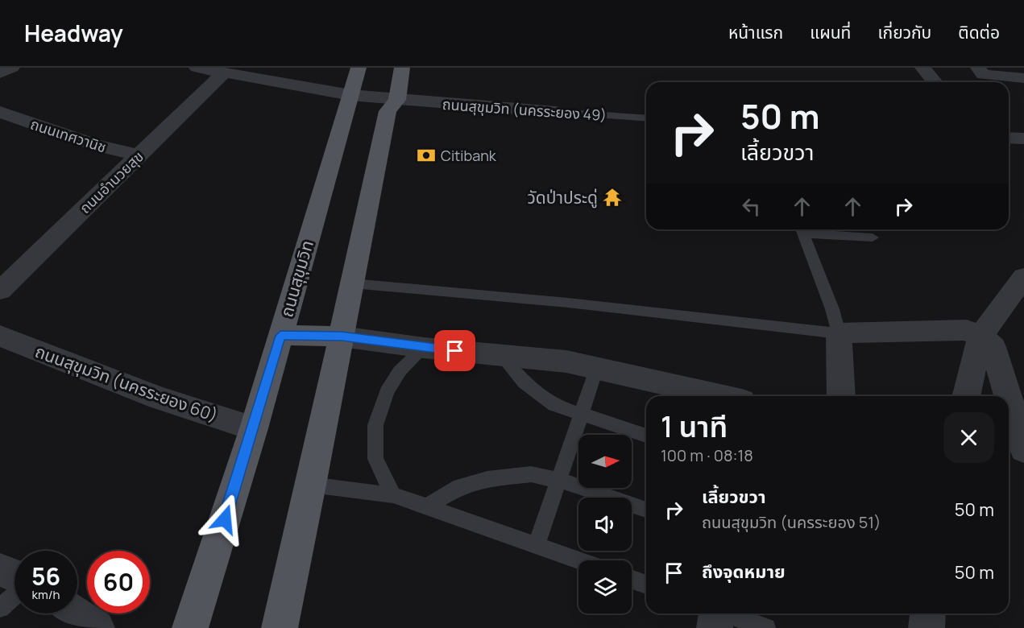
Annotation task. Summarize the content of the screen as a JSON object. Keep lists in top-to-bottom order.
{
  "streets": {
    "main road": ["ถนนสุขุมวิท"],
    "street": [
      "ถนนสุขุมวิท (นครระยอง 49)",
      "ถนนเทศวานิช",
      "ถนนอำนวยสุข",
      "ถนนสุขุมวิท (นครระยอง 60)"
    ]
  },
  "crossings": [
    ["ถนนสุขุมวิท (นครระยอง 49)", "ถนนอำนวยสุข"],
    ["ถนนสุขุมวิท (นครระยอง 49)", "ถนนสุขุมวิท"],
    ["ถนนเทศวานิช", "ถนนอำนวยสุข"],
    ["ถนนสุขุมวิท", "ถนนสุขุมวิท (นครระยอง 60)"]
  ],
  "places": {
    "bank": ["Citibank"],
    "temple": ["วัดป่าประดู่"]
  },
  "north": "right",
  "page": {
    "header": "Headway",
    "nav": [
      "หน้าแรก",
      "แผนที่",
      "เกี่ยวกับ",
      "ติดต่อ"
    ],
    "turn": ["50 m", "เลี้ยวขวา"],
    "heading": ["1 นาที", "100 m · 08:18"],
    "list": [
      {
        "name": "เลี้ยวขวา",
        "note": "ถนนสุขุมวิท (นครระยอง 51)",
        "value": "50 m"
      },
      {
        "name": "ถึงจุดหมาย",
        "value": "50 m"
      }
    ],
    "speed": "56 km/h",
    "limit": "60"
  }
}
